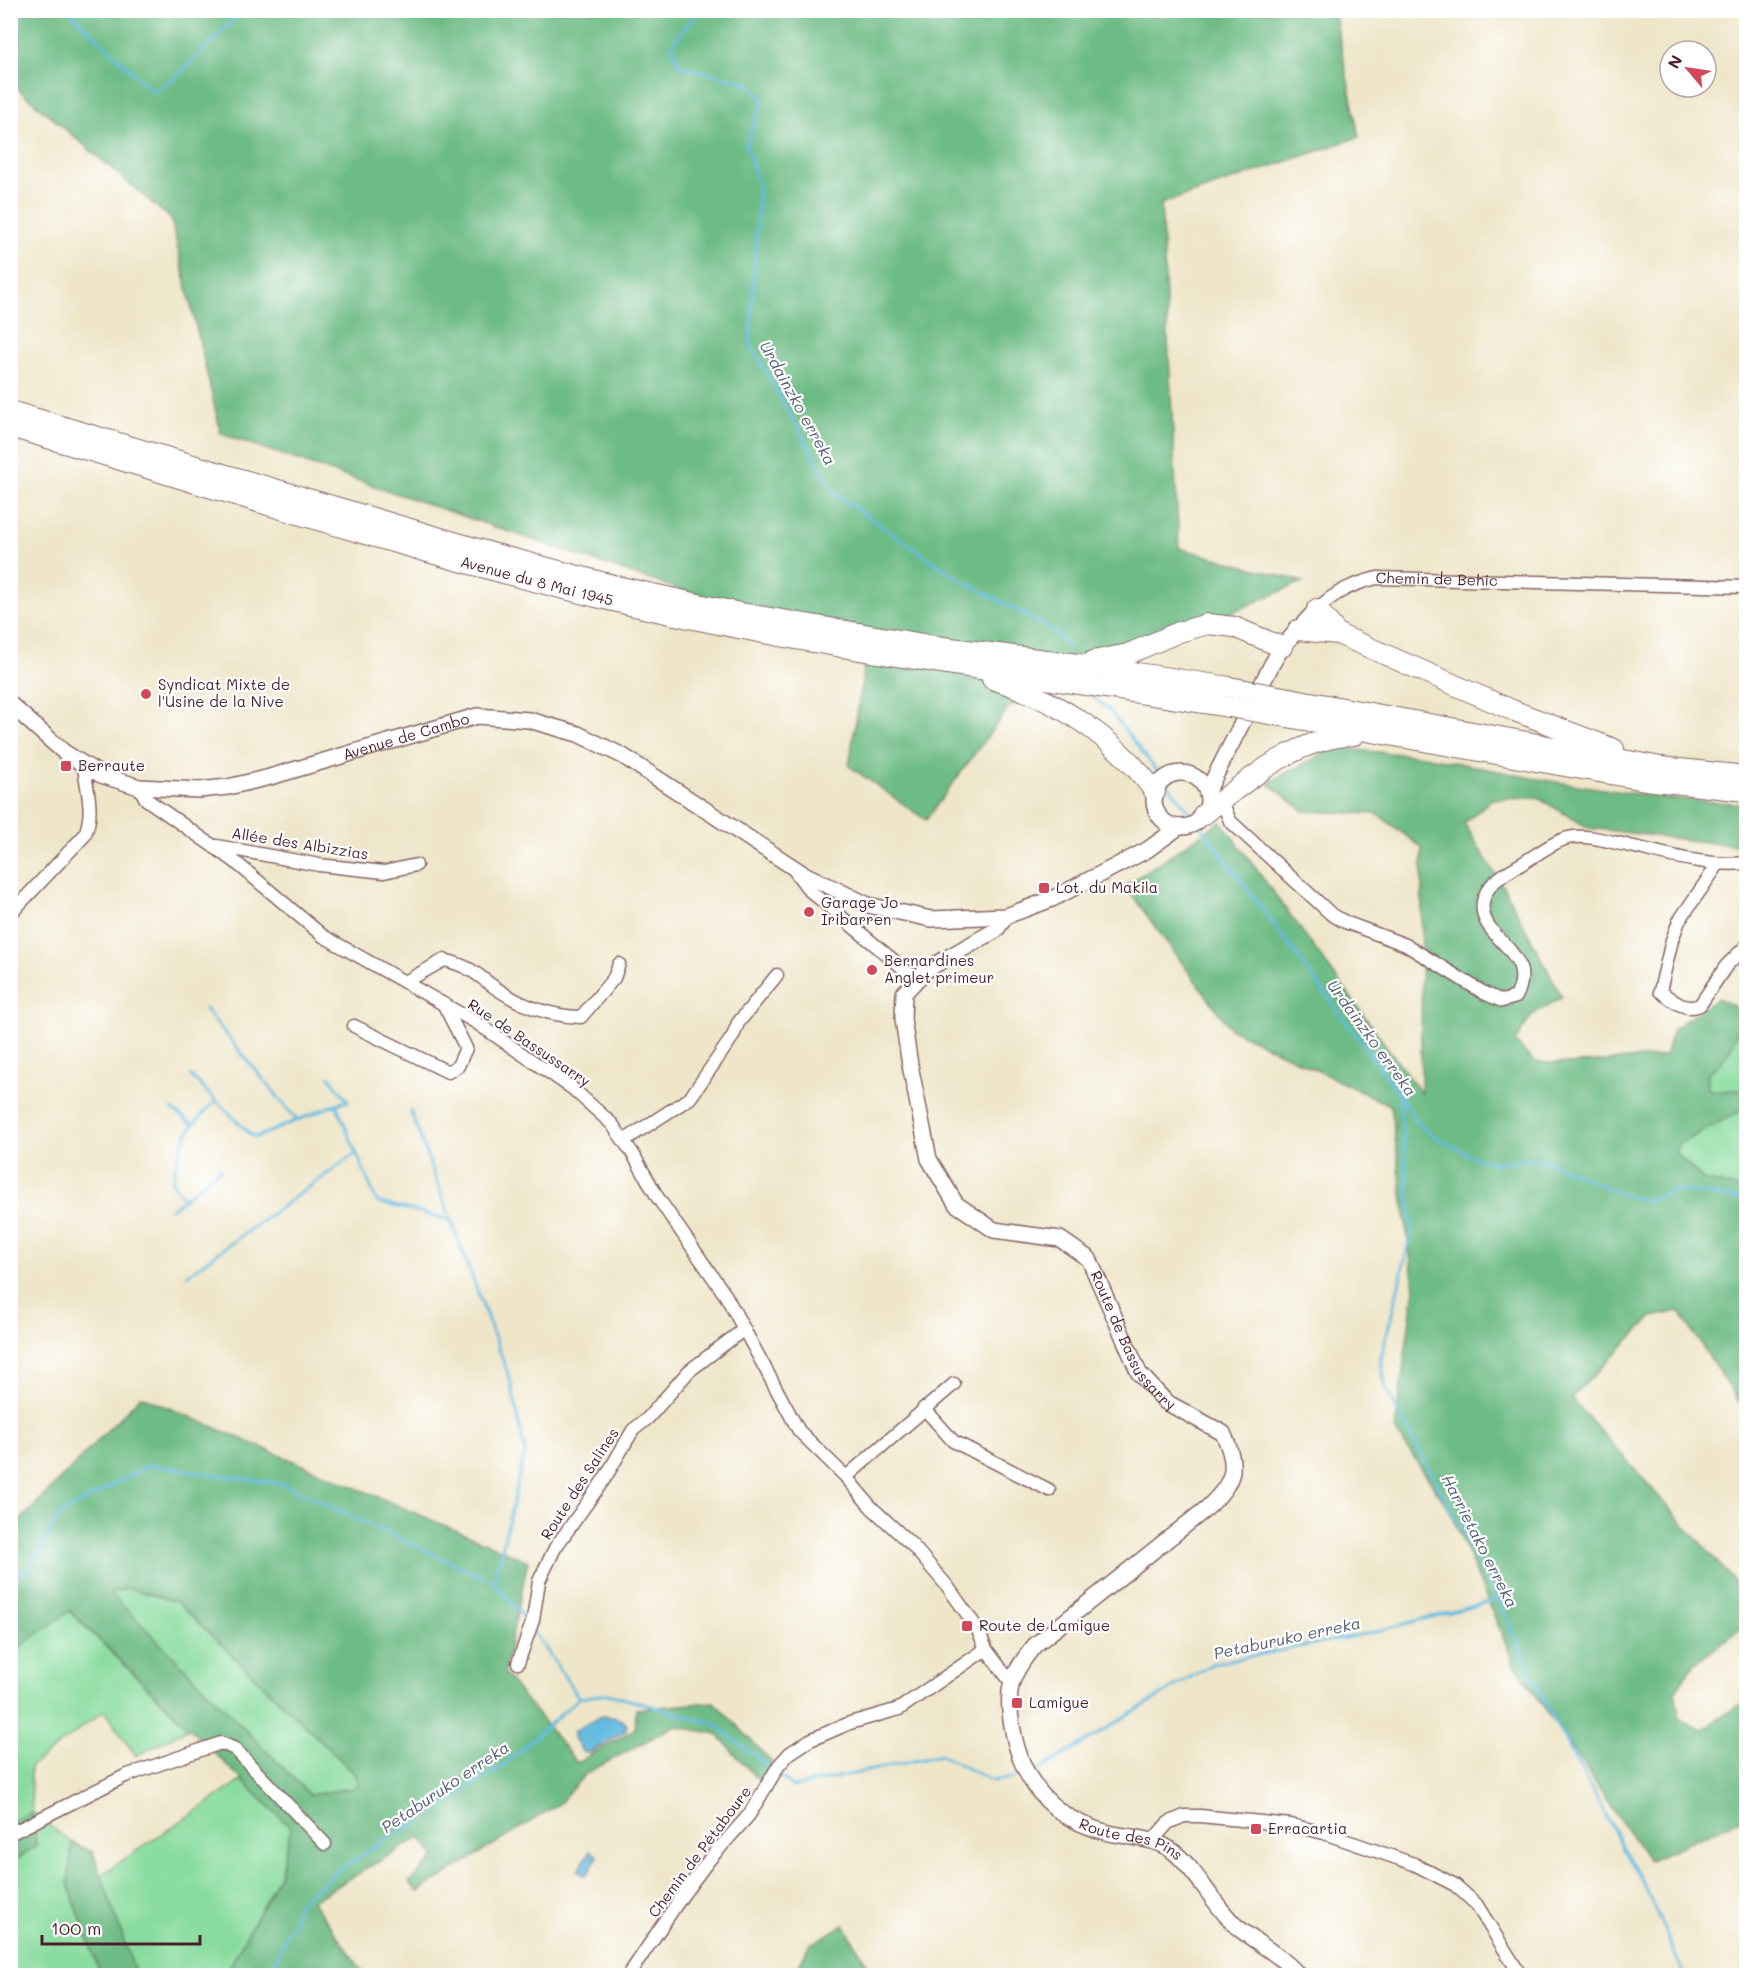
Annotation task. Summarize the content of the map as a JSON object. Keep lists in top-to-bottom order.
{
  "streets": {
    "highway": ["Avenue du 8 Mai 1945"],
    "street": [
      "Chemin de Behic",
      "Avenue de Cambo",
      "Allée des Albizzias",
      "Rue de Bassussarry",
      "Route de Bassussarry",
      "Route des Salines",
      "Route des Pins",
      "Chemin de Pétaboure"
    ]
  },
  "crossings": [
    ["Chemin de Behic", "Avenue de Cambo"],
    ["Avenue de Cambo", "Rue de Bassussarry"],
    ["Avenue de Cambo", "Route de Bassussarry"],
    ["Allée des Albizzias", "Rue de Bassussarry"],
    ["Rue de Bassussarry", "Route des Salines"],
    ["Route de Bassussarry", "Route des Pins"]
  ],
  "water": ["Urdainzko erreka", "Harrietako erreka", "Petaburuko erreka"],
  "places": {
    "other": ["Syndicat Mixte de l'Usine de la Nive", "Garage Jo Iribarren", "Bernardines Anglet primeur"],
    "transit": [
      "Berraute",
      "Lot. du Makila",
      "Route de Lamigue",
      "Lamigue",
      "Erracartia"
    ]
  },
  "scale_bar": "100 m",
  "north": "top left"
}
